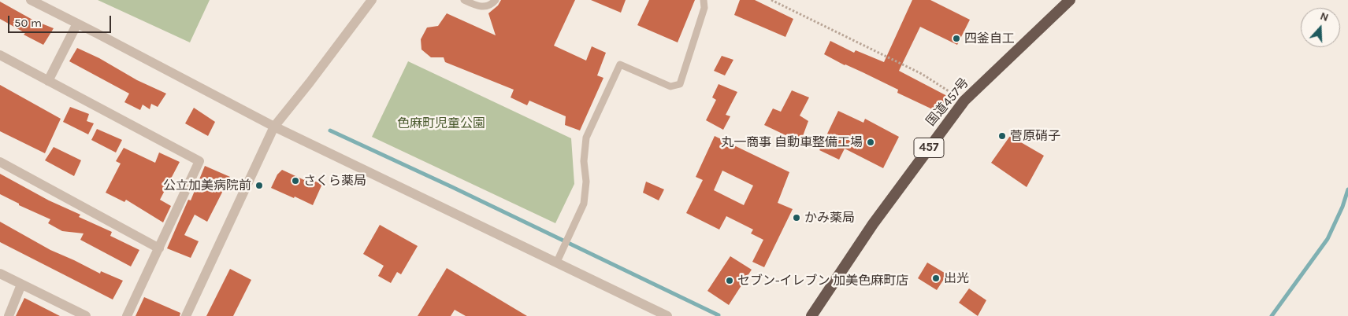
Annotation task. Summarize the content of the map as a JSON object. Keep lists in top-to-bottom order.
{
  "streets": {
    "highway": ["国道457号", "457"]
  },
  "parks": ["色麻町児童公園"],
  "places": [
    "四釜自工",
    "菅原硝子",
    "丸一商事 自動車整備工場",
    "さくら薬局",
    "公立加美病院前",
    "かみ薬局",
    "出光",
    "セブン-イレブン 加美色麻町店"
  ],
  "scale_bar": "50 m",
  "north": "top"
}
